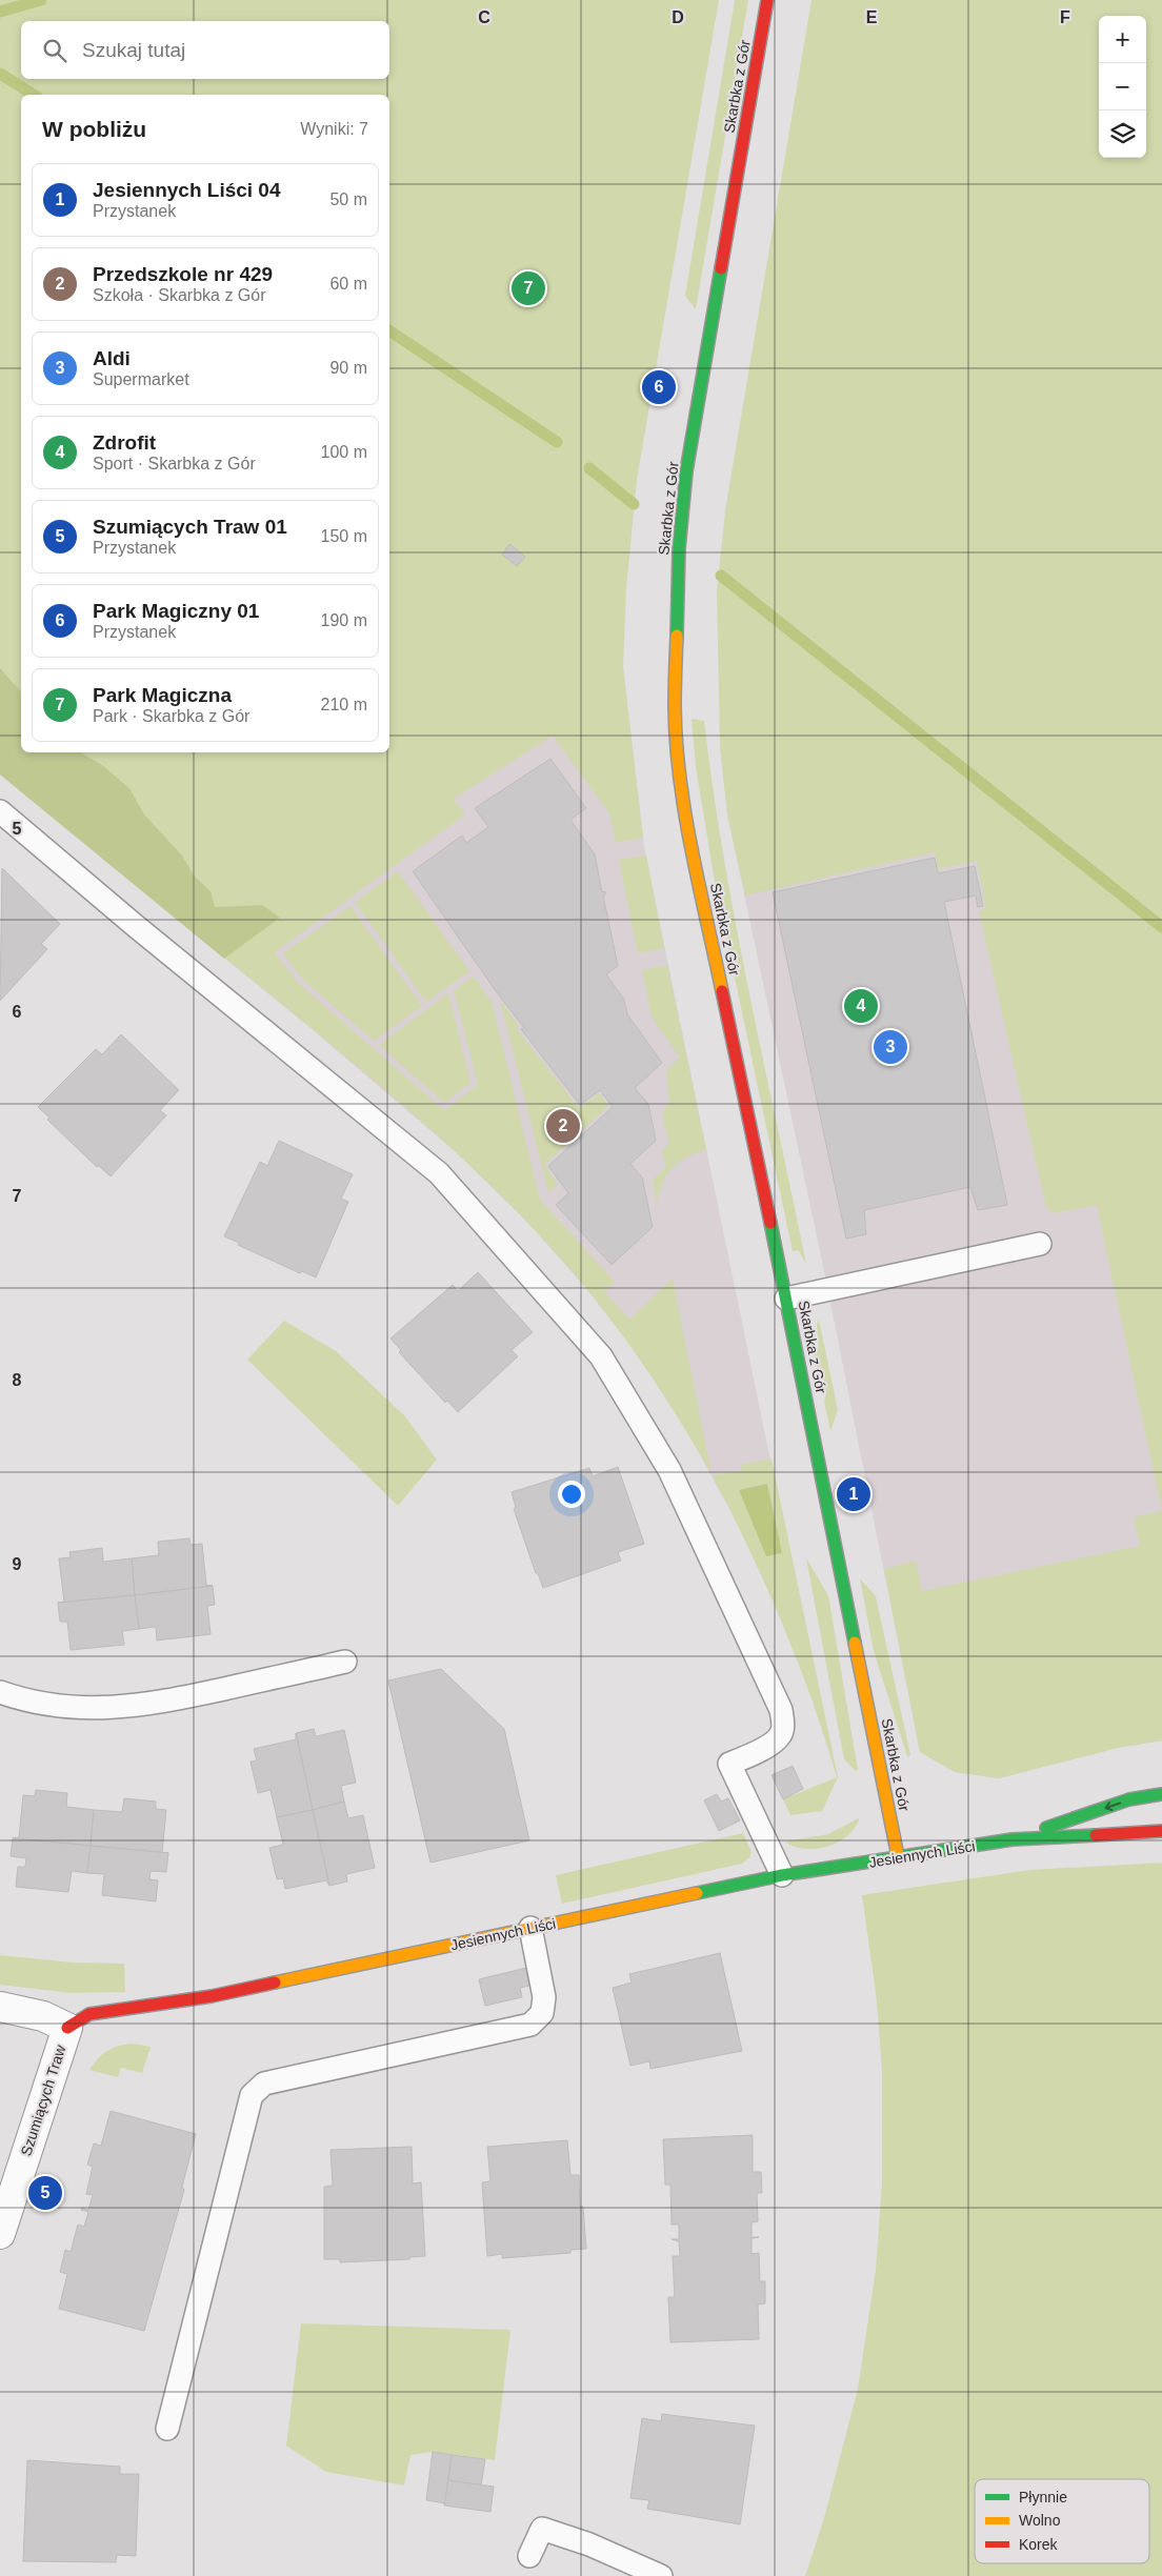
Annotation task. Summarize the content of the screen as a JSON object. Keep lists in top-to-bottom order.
{
  "streets": {
    "street": ["Skarbka z Gór", "Jesiennych Liści", "Szumiących Traw"]
  },
  "crossings": [
    ["Skarbka z Gór", "Jesiennych Liści"],
    ["Jesiennych Liści", "Szumiących Traw"]
  ],
  "legend": ["Płynnie", "Wolno", "Korek"],
  "page": {
    "map_buttons": ["+", "−"],
    "search": "Szukaj tutaj",
    "heading": ["W pobliżu", "Wyniki: 7"],
    "list": [
      {
        "mark": "1",
        "name": "Jesiennych Liści 04",
        "note": "Przystanek",
        "value": "50 m"
      },
      {
        "mark": "2",
        "name": "Przedszkole nr 429",
        "note": "Szkoła · Skarbka z Gór",
        "value": "60 m"
      },
      {
        "mark": "3",
        "name": "Aldi",
        "note": "Supermarket",
        "value": "90 m"
      },
      {
        "mark": "4",
        "name": "Zdrofit",
        "note": "Sport · Skarbka z Gór",
        "value": "100 m"
      },
      {
        "mark": "5",
        "name": "Szumiących Traw 01",
        "note": "Przystanek",
        "value": "150 m"
      },
      {
        "mark": "6",
        "name": "Park Magiczny 01",
        "note": "Przystanek",
        "value": "190 m"
      },
      {
        "mark": "7",
        "name": "Park Magiczna",
        "note": "Park · Skarbka z Gór",
        "value": "210 m"
      }
    ],
    "pins": [
      "7",
      "6",
      "4",
      "3",
      "2",
      "1",
      "5"
    ]
  },
  "grid": {
    "columns": [
      "C",
      "D",
      "E",
      "F"
    ],
    "rows": [
      "5",
      "6",
      "7",
      "8",
      "9"
    ]
  }
}
